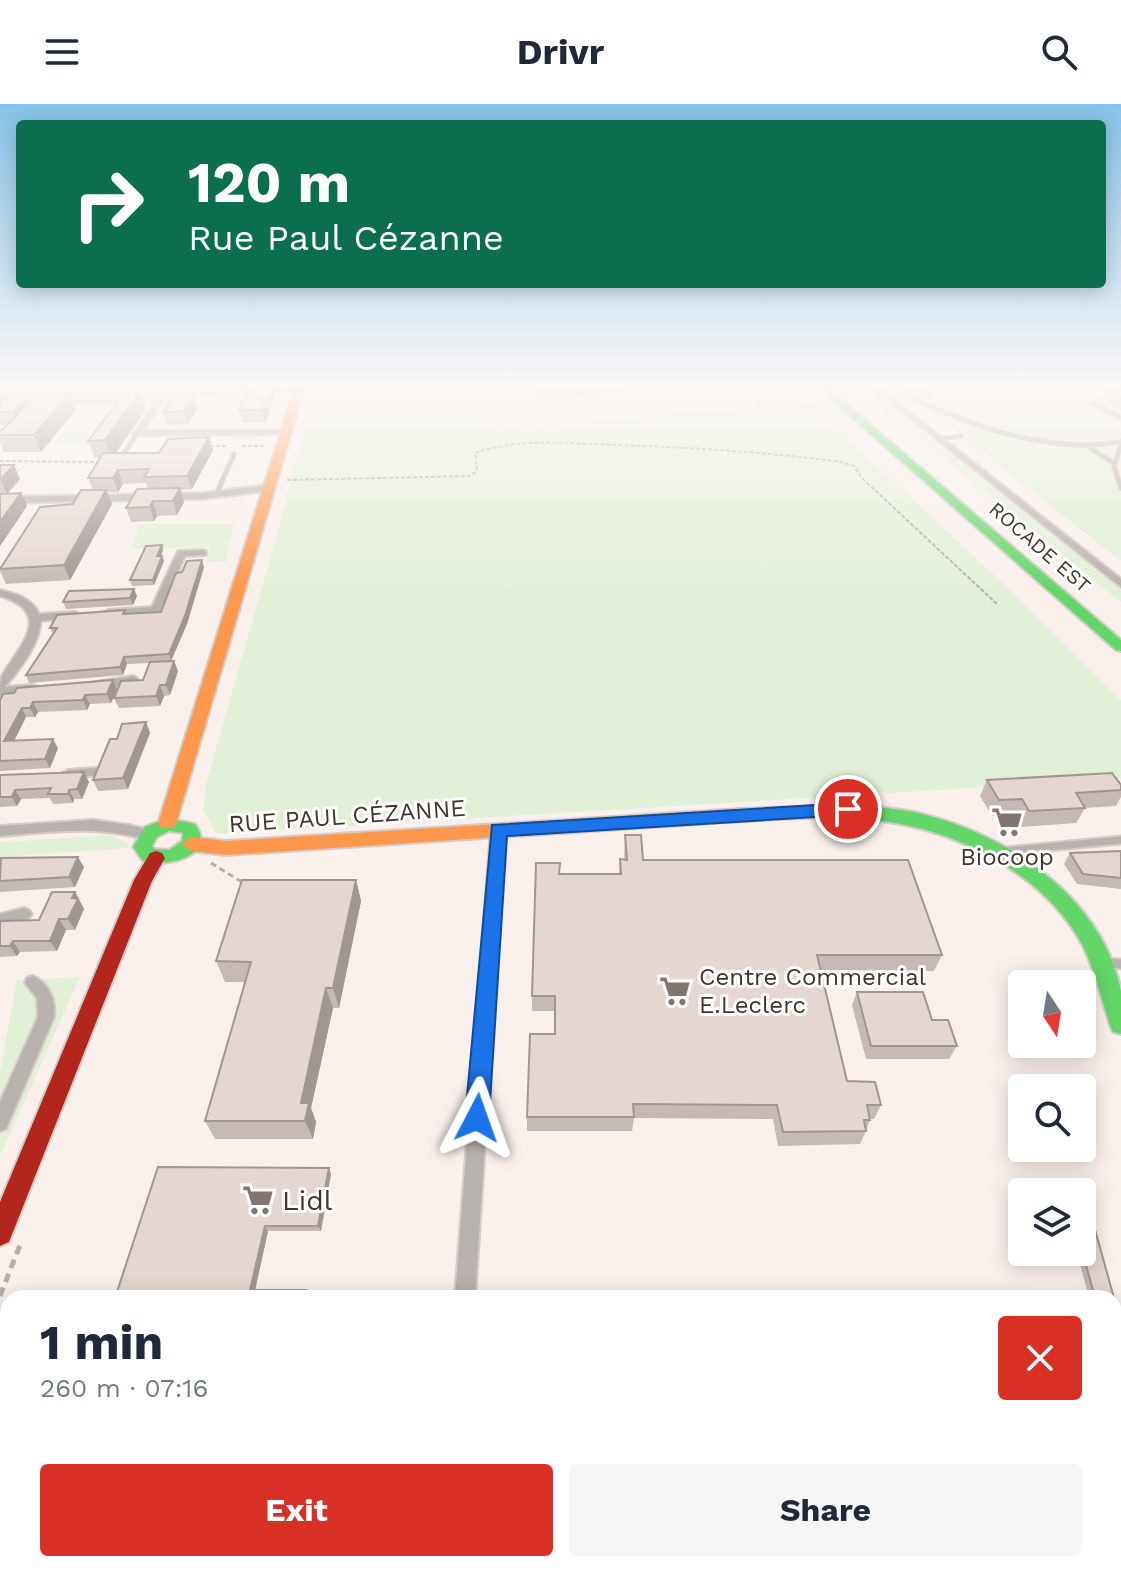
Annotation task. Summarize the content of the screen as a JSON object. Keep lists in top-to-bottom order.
{
  "streets": {
    "main road": ["ROCADE EST", "RUE PAUL CÉZANNE"]
  },
  "places": {
    "supermarket": ["Biocoop", "Centre Commercial E.Leclerc", "Lidl"]
  },
  "north": "bottom",
  "page": {
    "header": "Drivr",
    "turn": ["120 m", "Rue Paul Cézanne"],
    "heading": ["1 min", "260 m · 07:16"],
    "buttons": ["Exit", "Share"]
  }
}
